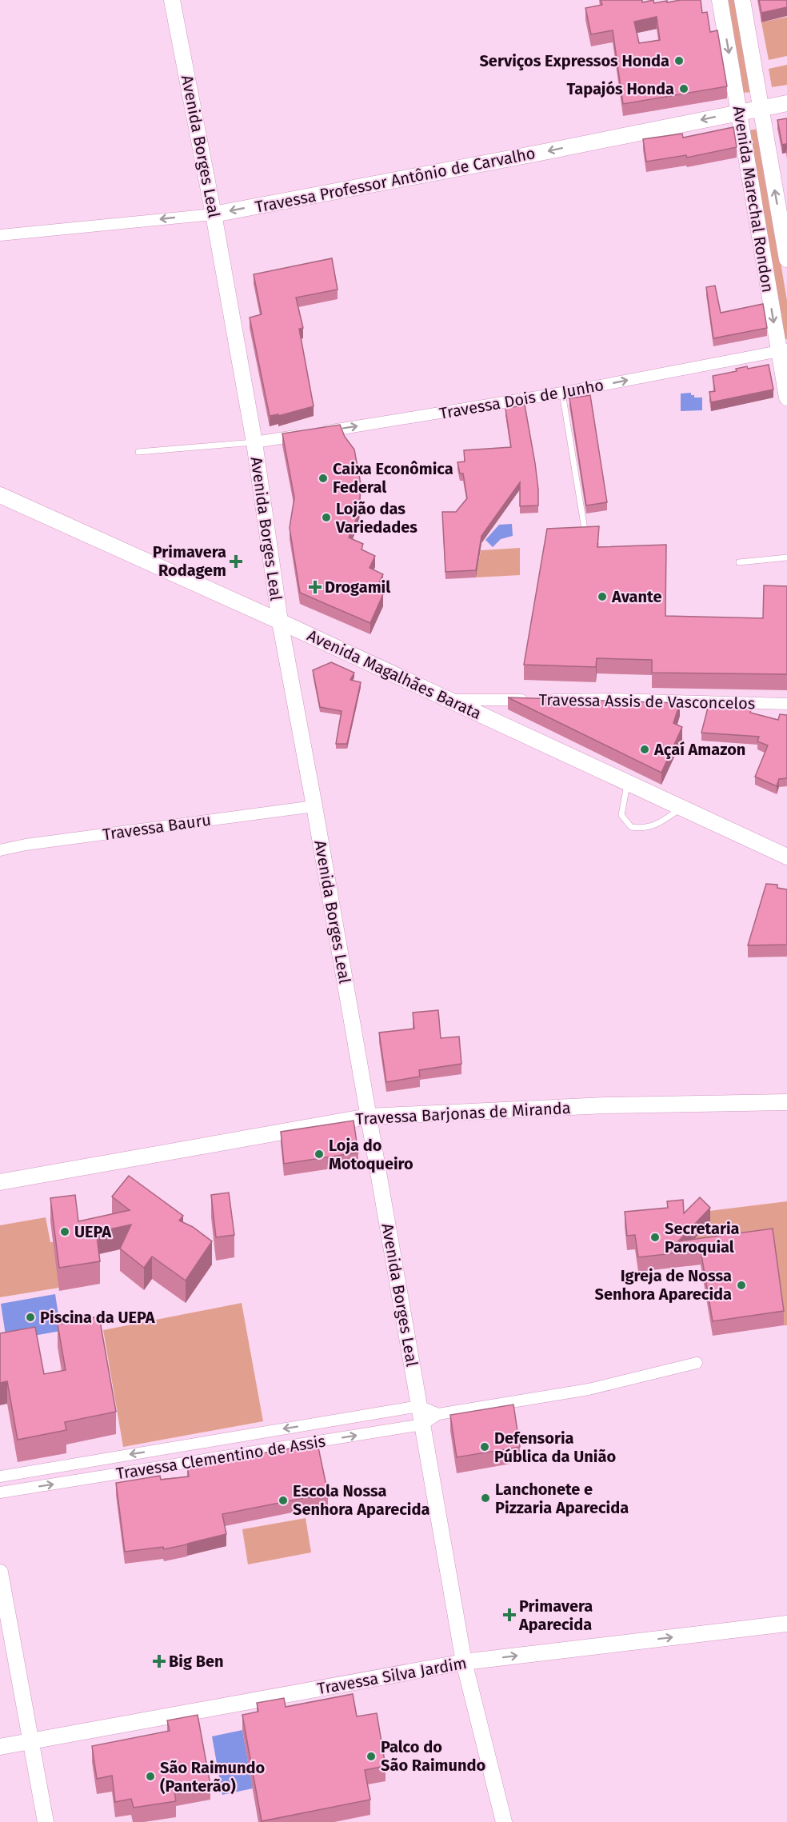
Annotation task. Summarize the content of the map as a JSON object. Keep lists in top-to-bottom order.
{
  "streets": {
    "main road": [
      "Avenida Borges Leal",
      "Travessa Professor Antônio de Carvalho",
      "Avenida Marechal Rondon",
      "Avenida Magalhães Barata",
      "Travessa Barjonas de Miranda",
      "Travessa Silva Jardim"
    ],
    "street": [
      "Travessa Dois de Junho",
      "Travessa Assis de Vasconcelos",
      "Travessa Bauru",
      "Travessa Clementino de Assis"
    ]
  },
  "crossings": [
    ["Avenida Borges Leal", "Travessa Professor Antônio de Carvalho"],
    ["Avenida Borges Leal", "Travessa Dois de Junho"],
    ["Avenida Borges Leal", "Avenida Magalhães Barata"],
    ["Avenida Borges Leal", "Travessa Bauru"],
    ["Avenida Borges Leal", "Travessa Barjonas de Miranda"],
    ["Avenida Borges Leal", "Travessa Clementino de Assis"],
    ["Avenida Borges Leal", "Travessa Silva Jardim"],
    ["Travessa Professor Antônio de Carvalho", "Avenida Marechal Rondon"],
    ["Avenida Marechal Rondon", "Travessa Dois de Junho"],
    ["Avenida Magalhães Barata", "Travessa Assis de Vasconcelos"]
  ],
  "one_way": ["Travessa Professor Antônio de Carvalho", "Travessa Dois de Junho", "Travessa Silva Jardim"],
  "places": {
    "other": [
      "Serviços Expressos Honda",
      "Tapajós Honda",
      "Caixa Econômica Federal",
      "Lojão das Variedades",
      "Avante",
      "Açaí Amazon",
      "Loja do Motoqueiro",
      "UEPA",
      "Secretaria Paroquial",
      "Igreja de Nossa Senhora Aparecida",
      "Piscina da UEPA",
      "Defensoria Pública da União",
      "Lanchonete e Pizzaria Aparecida",
      "Escola Nossa Senhora Aparecida",
      "Palco do São Raimundo",
      "São Raimundo (Panterão)"
    ],
    "health": [
      "Primavera Rodagem",
      "Drogamil",
      "Primavera Aparecida",
      "Big Ben"
    ]
  }
}
